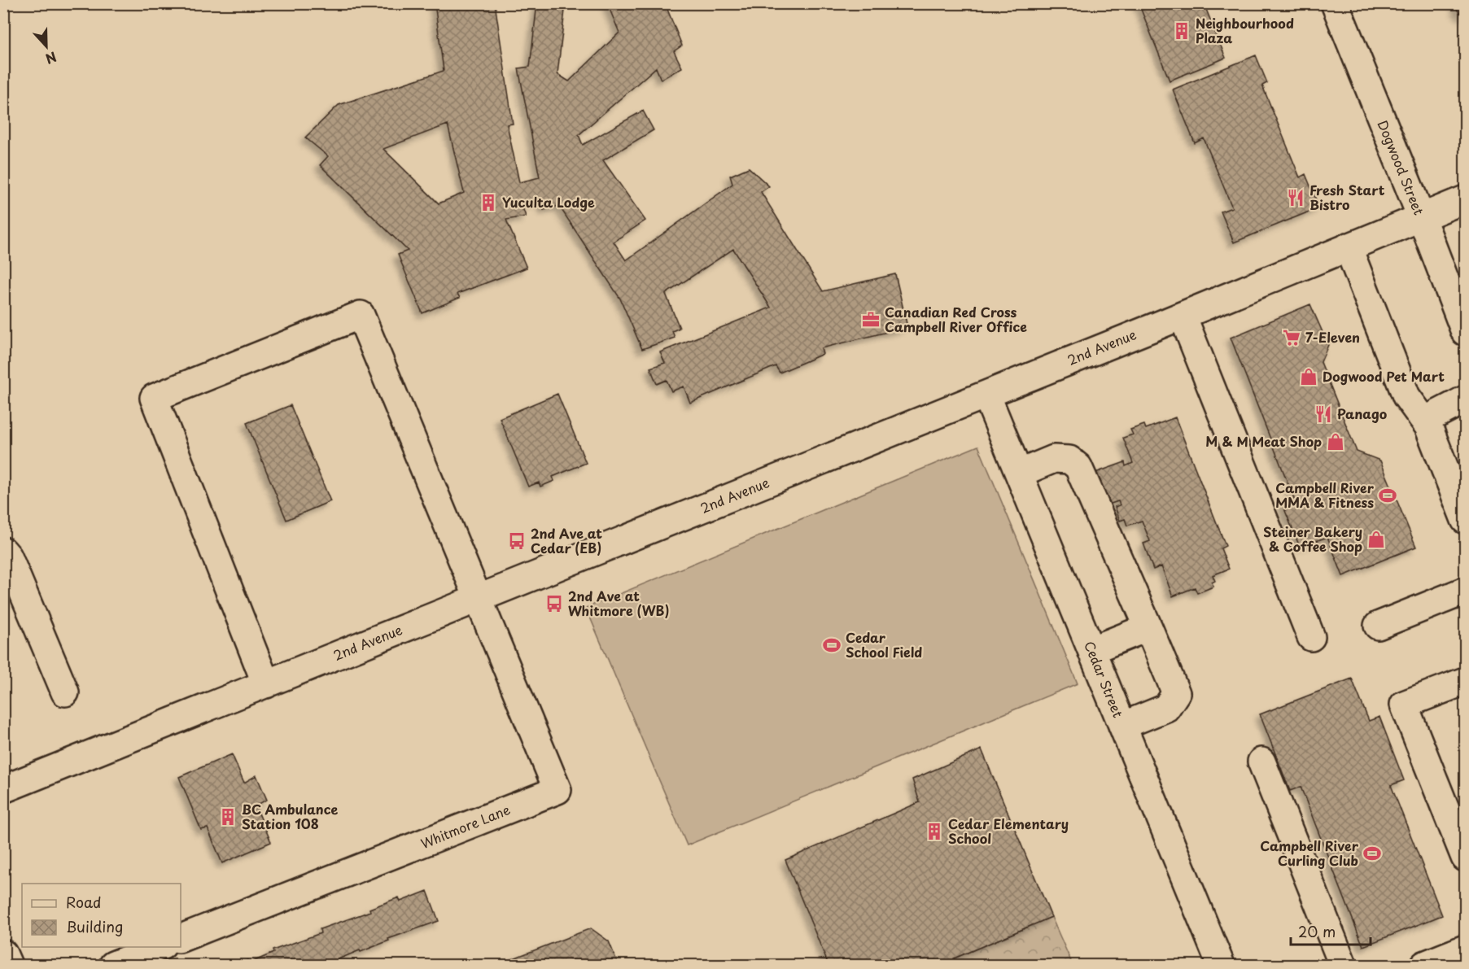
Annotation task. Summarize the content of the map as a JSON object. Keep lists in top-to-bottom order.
{
  "streets": {
    "street": [
      "Dogwood Street",
      "2nd Avenue",
      "Cedar Street",
      "Whitmore Lane"
    ]
  },
  "crossings": [
    ["Dogwood Street", "2nd Avenue"],
    ["2nd Avenue", "Cedar Street"],
    ["2nd Avenue", "Whitmore Lane"]
  ],
  "places": {
    "building": [
      "Neighbourhood Plaza",
      "Yuculta Lodge",
      "BC Ambulance Station 108",
      "Cedar Elementary School"
    ],
    "restaurant": ["Fresh Start Bistro", "Panago"],
    "office": ["Canadian Red Cross Campbell River Office"],
    "supermarket": ["7-Eleven"],
    "shop": ["Dogwood Pet Mart", "M & M Meat Shop", "Steiner Bakery & Coffee Shop"],
    "sports": ["Campbell River MMA & Fitness", "Cedar School Field", "Campbell River Curling Club"],
    "bus stop": ["2nd Ave at Cedar (EB)", "2nd Ave at Whitmore (WB)"]
  },
  "legend": ["Road", "Building"],
  "scale_bar": "20 m",
  "north": "bottom"
}
